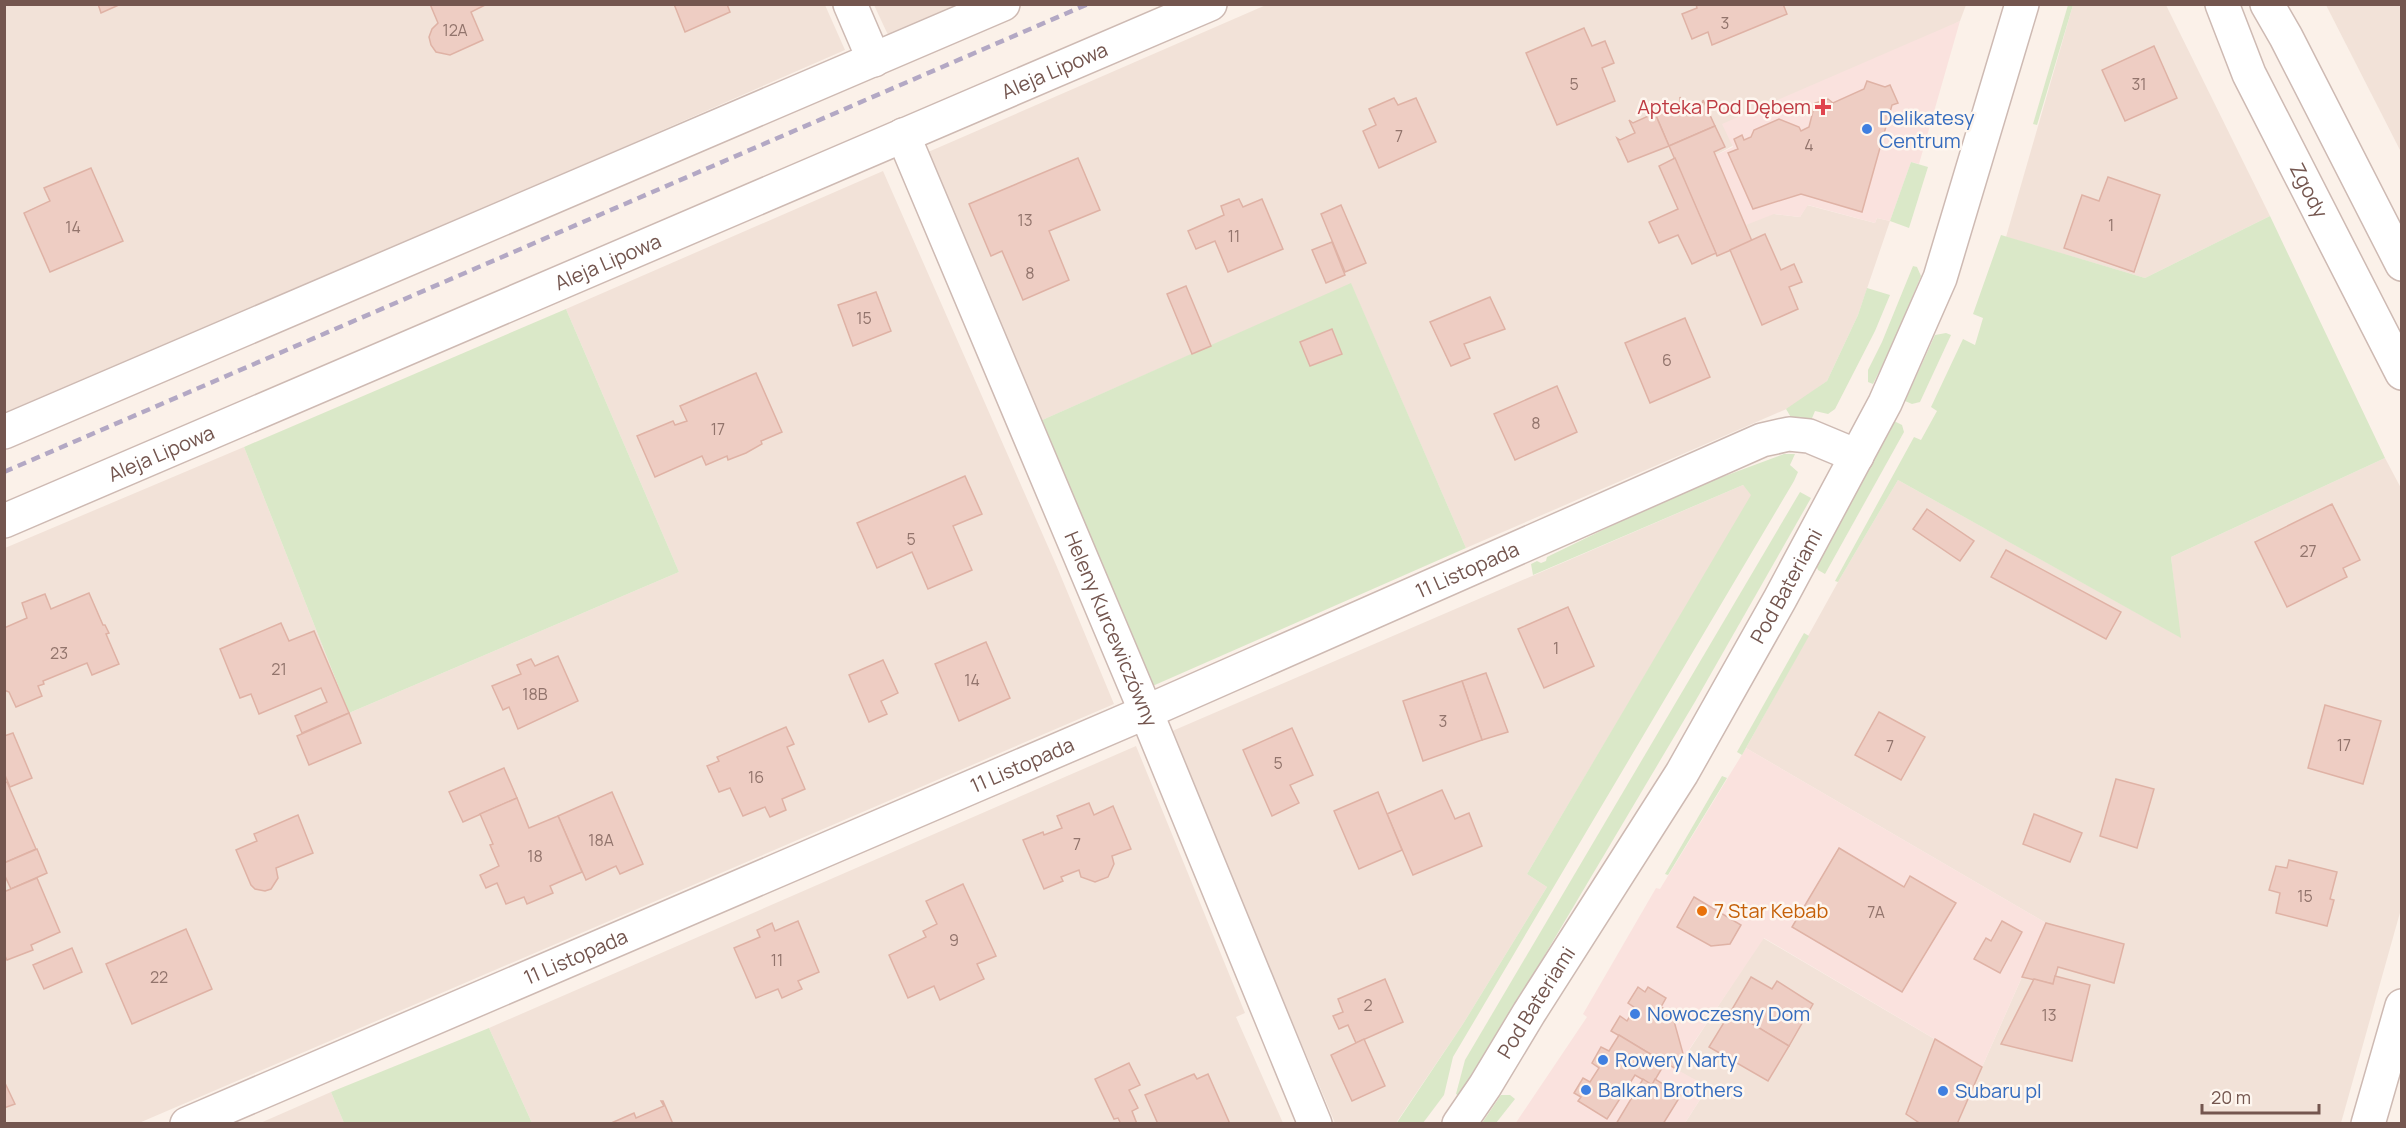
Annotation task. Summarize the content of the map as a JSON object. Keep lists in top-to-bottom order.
{
  "streets": {
    "street": [
      "Aleja Lipowa",
      "Zgody",
      "11 Listopada",
      "Pod Bateriami",
      "Heleny Kurcewiczówny"
    ]
  },
  "crossings": [
    ["Aleja Lipowa", "Heleny Kurcewiczówny"],
    ["11 Listopada", "Pod Bateriami"],
    ["11 Listopada", "Heleny Kurcewiczówny"]
  ],
  "places": {
    "health": ["Apteka Pod Dębem"],
    "other": [
      "Delikatesy Centrum",
      "7 Star Kebab",
      "Nowoczesny Dom",
      "Rowery Narty",
      "Balkan Brothers",
      "Subaru pl"
    ]
  },
  "house_numbers": [
    "3",
    "12A",
    "5",
    "31",
    "7",
    "4",
    "13",
    "1",
    "14",
    "11",
    "8",
    "15",
    "6",
    "8",
    "17",
    "5",
    "27",
    "1",
    "23",
    "21",
    "14",
    "18B",
    "3",
    "17",
    "7",
    "5",
    "16",
    "18A",
    "7",
    "18",
    "15",
    "7A",
    "9",
    "11",
    "22",
    "2",
    "13"
  ],
  "scale_bar": "20 m"
}
